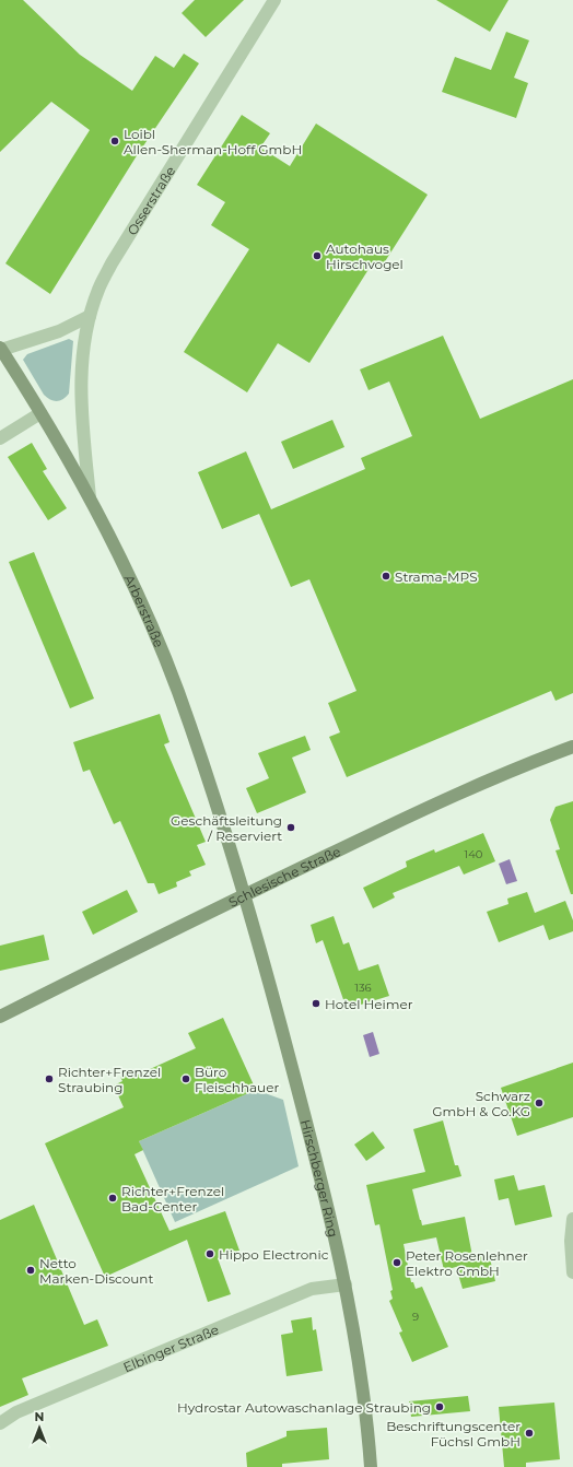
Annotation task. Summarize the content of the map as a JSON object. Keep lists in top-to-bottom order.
{
  "streets": {
    "street": [
      "Osserstraße",
      "Arberstraße",
      "Schlesische Straße",
      "Hirschberger Ring",
      "Elbinger Straße"
    ]
  },
  "crossings": [
    ["Osserstraße", "Arberstraße"],
    ["Arberstraße", "Schlesische Straße"],
    ["Arberstraße", "Hirschberger Ring"],
    ["Schlesische Straße", "Hirschberger Ring"],
    ["Hirschberger Ring", "Elbinger Straße"]
  ],
  "places": [
    "Loibl Allen-Sherman-Hoff GmbH",
    "Autohaus Hirschvogel",
    "Strama-MPS",
    "Geschäftsleitung / Reserviert",
    "Hotel Heimer",
    "Richter+Frenzel Straubing",
    "Büro Fleischhauer",
    "Schwarz GmbH & Co.KG",
    "Richter+Frenzel Bad-Center",
    "Hippo Electronic",
    "Peter Rosenlehner Elektro GmbH",
    "Netto Marken-Discount",
    "Hydrostar Autowaschanlage Straubing",
    "Beschriftungscenter Füchsl GmbH"
  ],
  "house_numbers": ["140", "136", "9"],
  "north": "top"
}
